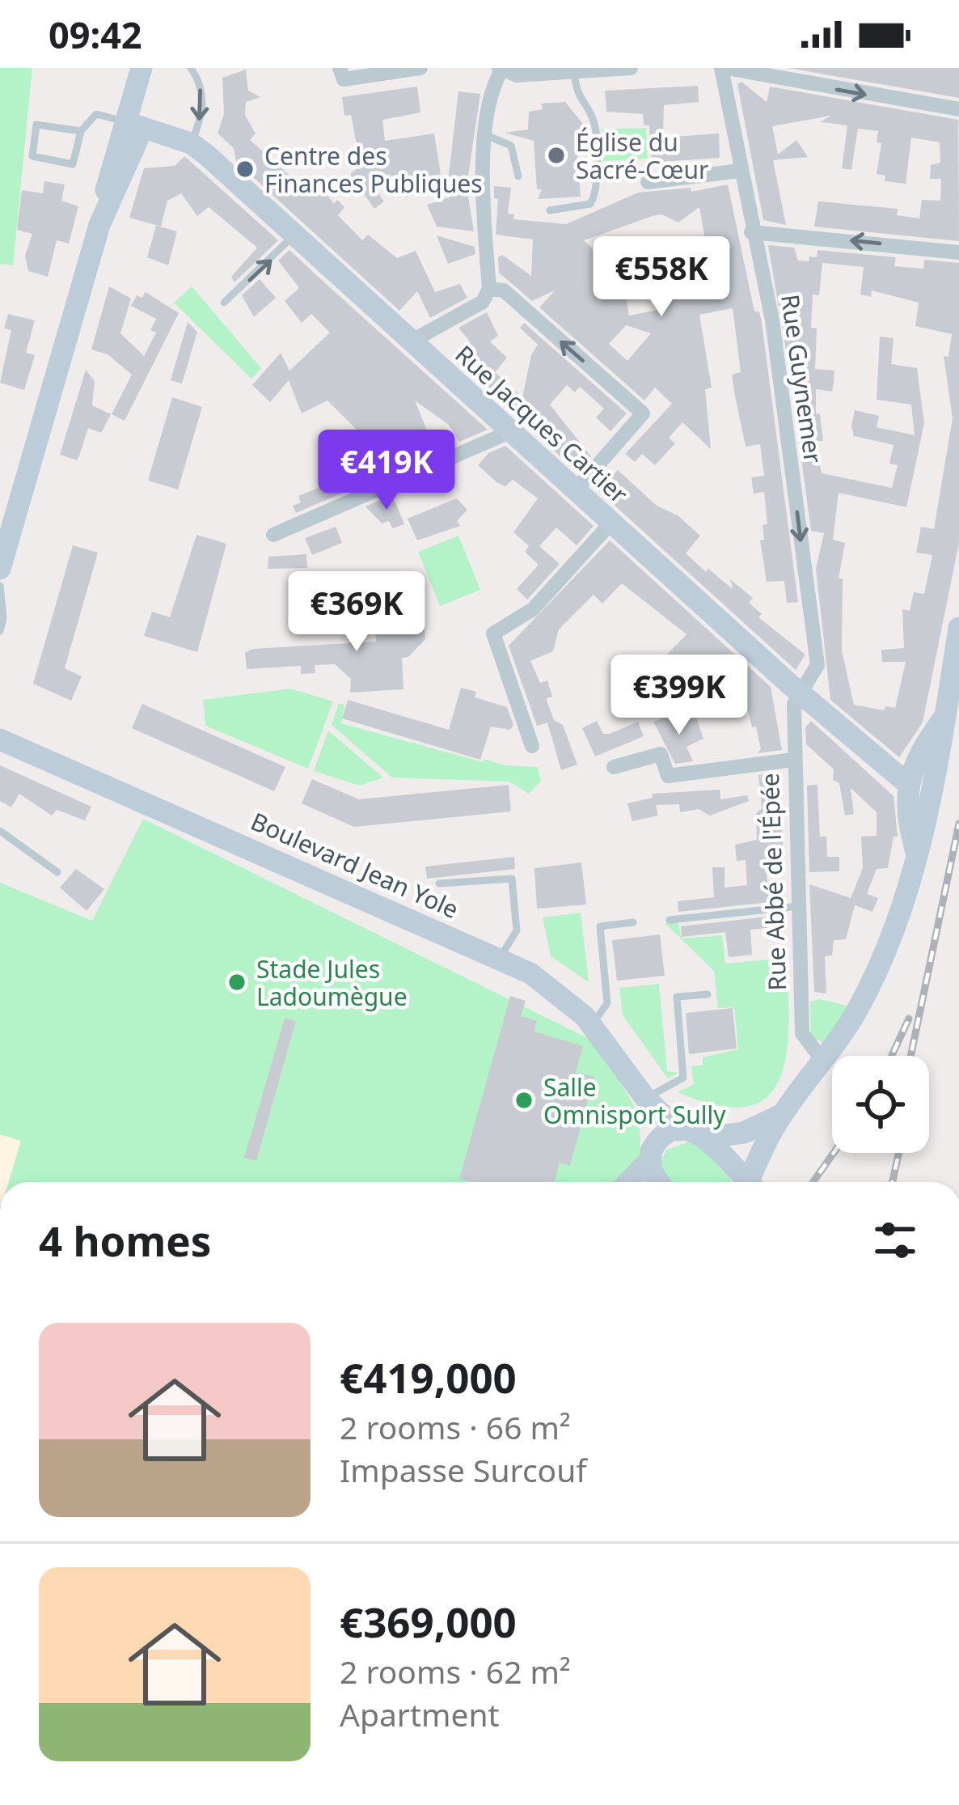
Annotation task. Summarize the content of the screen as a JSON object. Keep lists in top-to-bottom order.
{
  "streets": {
    "street": [
      "Rue Guynemer",
      "Rue Jacques Cartier",
      "Boulevard Jean Yole",
      "Rue Abbé de l'Épée"
    ]
  },
  "crossings": [
    ["Rue Guynemer", "Rue Jacques Cartier"],
    ["Rue Guynemer", "Rue Abbé de l'Épée"],
    ["Rue Jacques Cartier", "Rue Abbé de l'Épée"]
  ],
  "one_way": ["Rue Guynemer"],
  "places": [
    "Église du Sacré-Cœur",
    "Centre des Finances Publiques",
    "Stade Jules Ladoumègue",
    "Salle Omnisport Sully"
  ],
  "page": {
    "status": "09:42",
    "price": [
      "€558K",
      "€419K",
      "€369K",
      "€399K"
    ],
    "heading": "4 homes",
    "list": [
      {
        "name": "€419,000",
        "note": "2 rooms · 66 m² · Impasse Surcouf"
      },
      {
        "name": "€369,000",
        "note": "2 rooms · 62 m² · Apartment"
      }
    ]
  }
}
